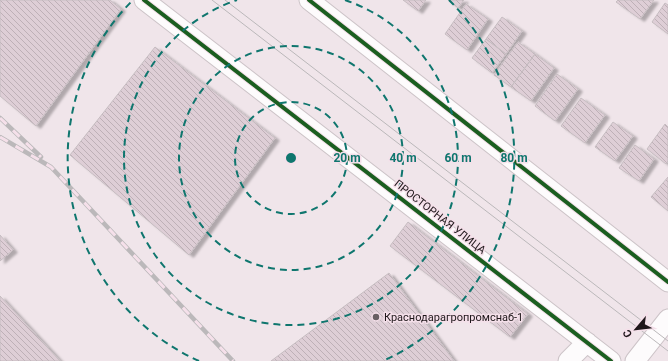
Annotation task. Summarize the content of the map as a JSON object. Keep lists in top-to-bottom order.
{
  "streets": {
    "street": ["ПРОСТОРНАЯ УЛИЦА"]
  },
  "places": ["Краснодарагропромснаб-1"],
  "north": "bottom left",
  "rings": [
    "20 m",
    "40 m",
    "60 m",
    "80 m"
  ]
}
